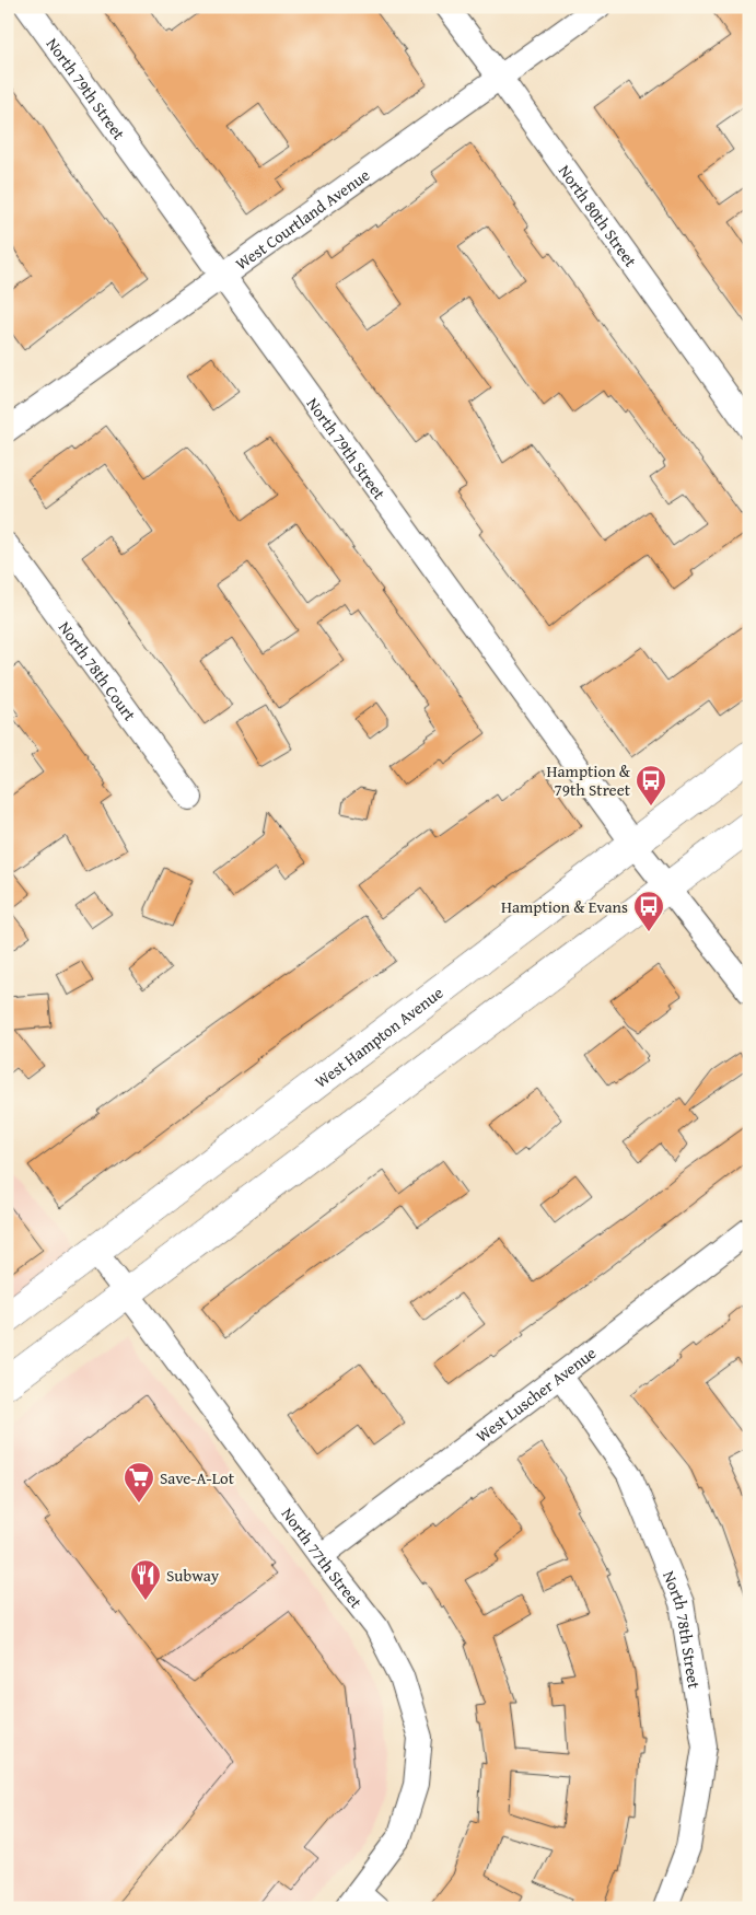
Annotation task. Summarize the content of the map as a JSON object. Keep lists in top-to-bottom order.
{
  "streets": {
    "main road": ["West Hampton Avenue"],
    "street": [
      "North 79th Street",
      "North 80th Street",
      "West Courtland Avenue",
      "North 78th Court",
      "West Luscher Avenue",
      "North 77th Street",
      "North 78th Street"
    ]
  },
  "crossings": [
    ["North 79th Street", "West Courtland Avenue"],
    ["North 79th Street", "West Hampton Avenue"],
    ["North 80th Street", "West Courtland Avenue"],
    ["West Hampton Avenue", "North 77th Street"],
    ["West Luscher Avenue", "North 77th Street"],
    ["West Luscher Avenue", "North 78th Street"]
  ],
  "places": {
    "bus stop": ["Hamption & 79th Street", "Hamption & Evans"],
    "supermarket": ["Save-A-Lot"],
    "restaurant": ["Subway"]
  }
}
